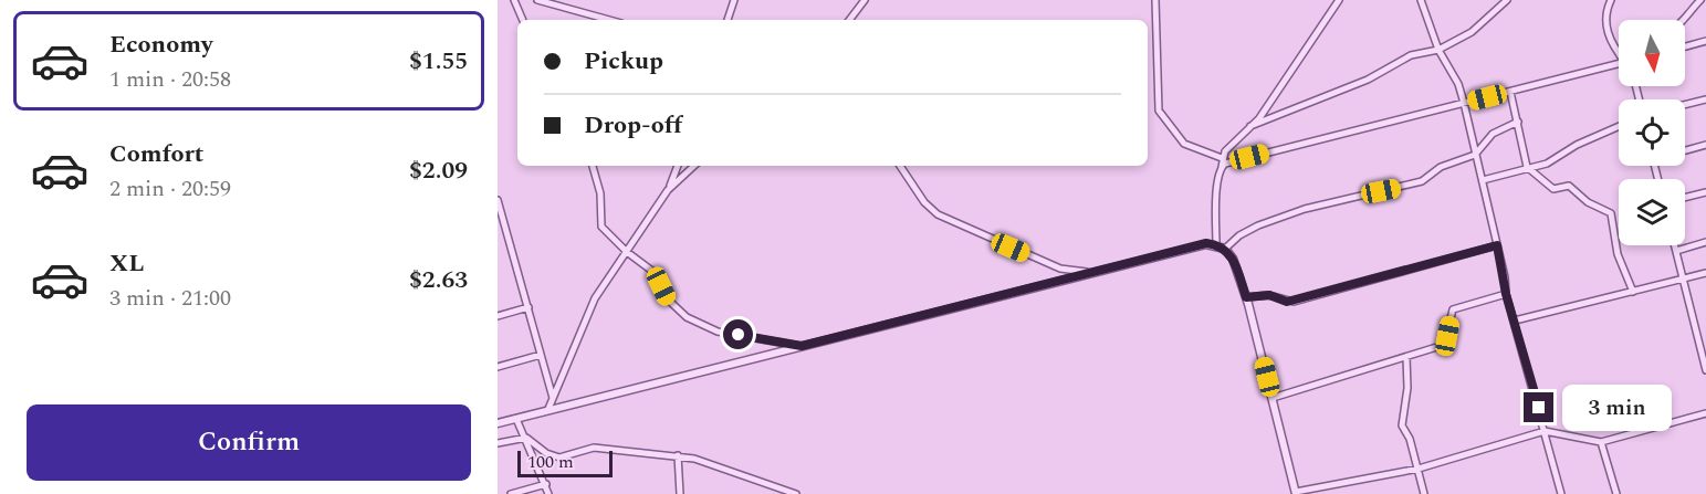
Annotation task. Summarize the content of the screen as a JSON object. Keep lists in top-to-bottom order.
{
  "scale_bar": "100 m",
  "north": "bottom",
  "page": {
    "list": [
      {
        "name": "Economy",
        "note": "1 min · 20:58",
        "value": "$1.55"
      },
      {
        "name": "Comfort",
        "note": "2 min · 20:59",
        "value": "$2.09"
      },
      {
        "name": "XL",
        "note": "3 min · 21:00",
        "value": "$2.63"
      }
    ],
    "banner": ["Pickup", "Drop-off"],
    "bubble": "3 min",
    "buttons": "Confirm",
    "scale": "100 m"
  }
}
